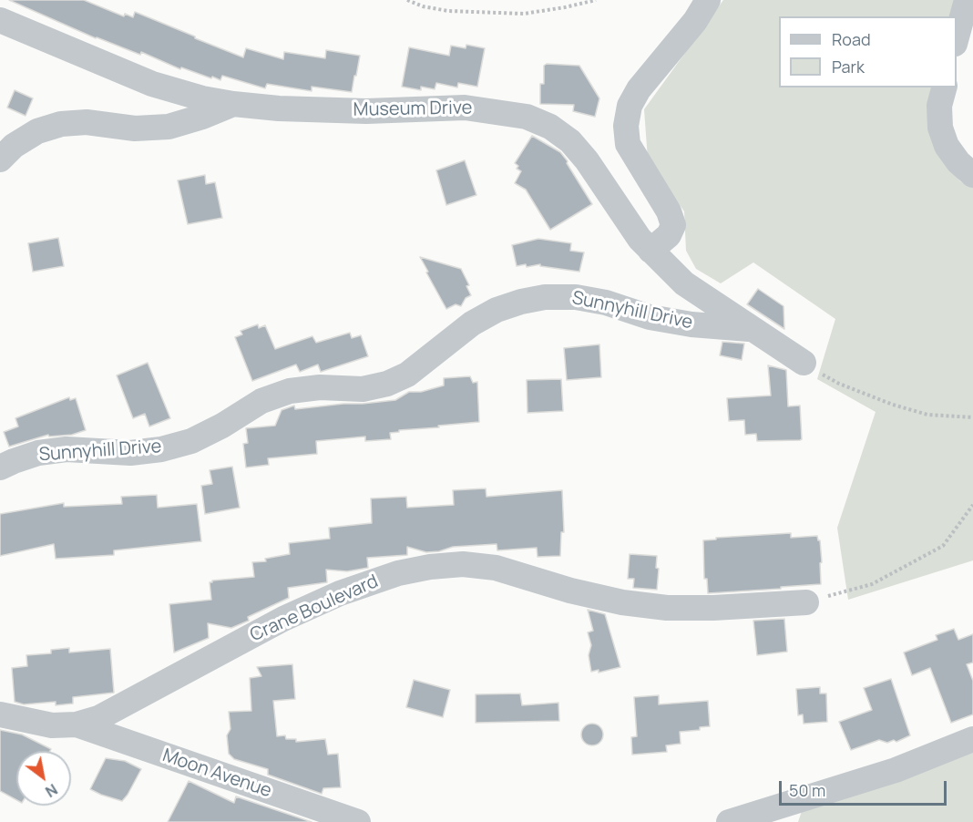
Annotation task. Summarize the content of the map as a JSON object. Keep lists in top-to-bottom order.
{
  "streets": {
    "street": [
      "Museum Drive",
      "Sunnyhill Drive",
      "Crane Boulevard",
      "Moon Avenue"
    ]
  },
  "crossings": [
    ["Museum Drive", "Sunnyhill Drive"],
    ["Crane Boulevard", "Moon Avenue"]
  ],
  "legend": ["Road", "Park"],
  "scale_bar": "50 m",
  "north": "bottom right"
}
